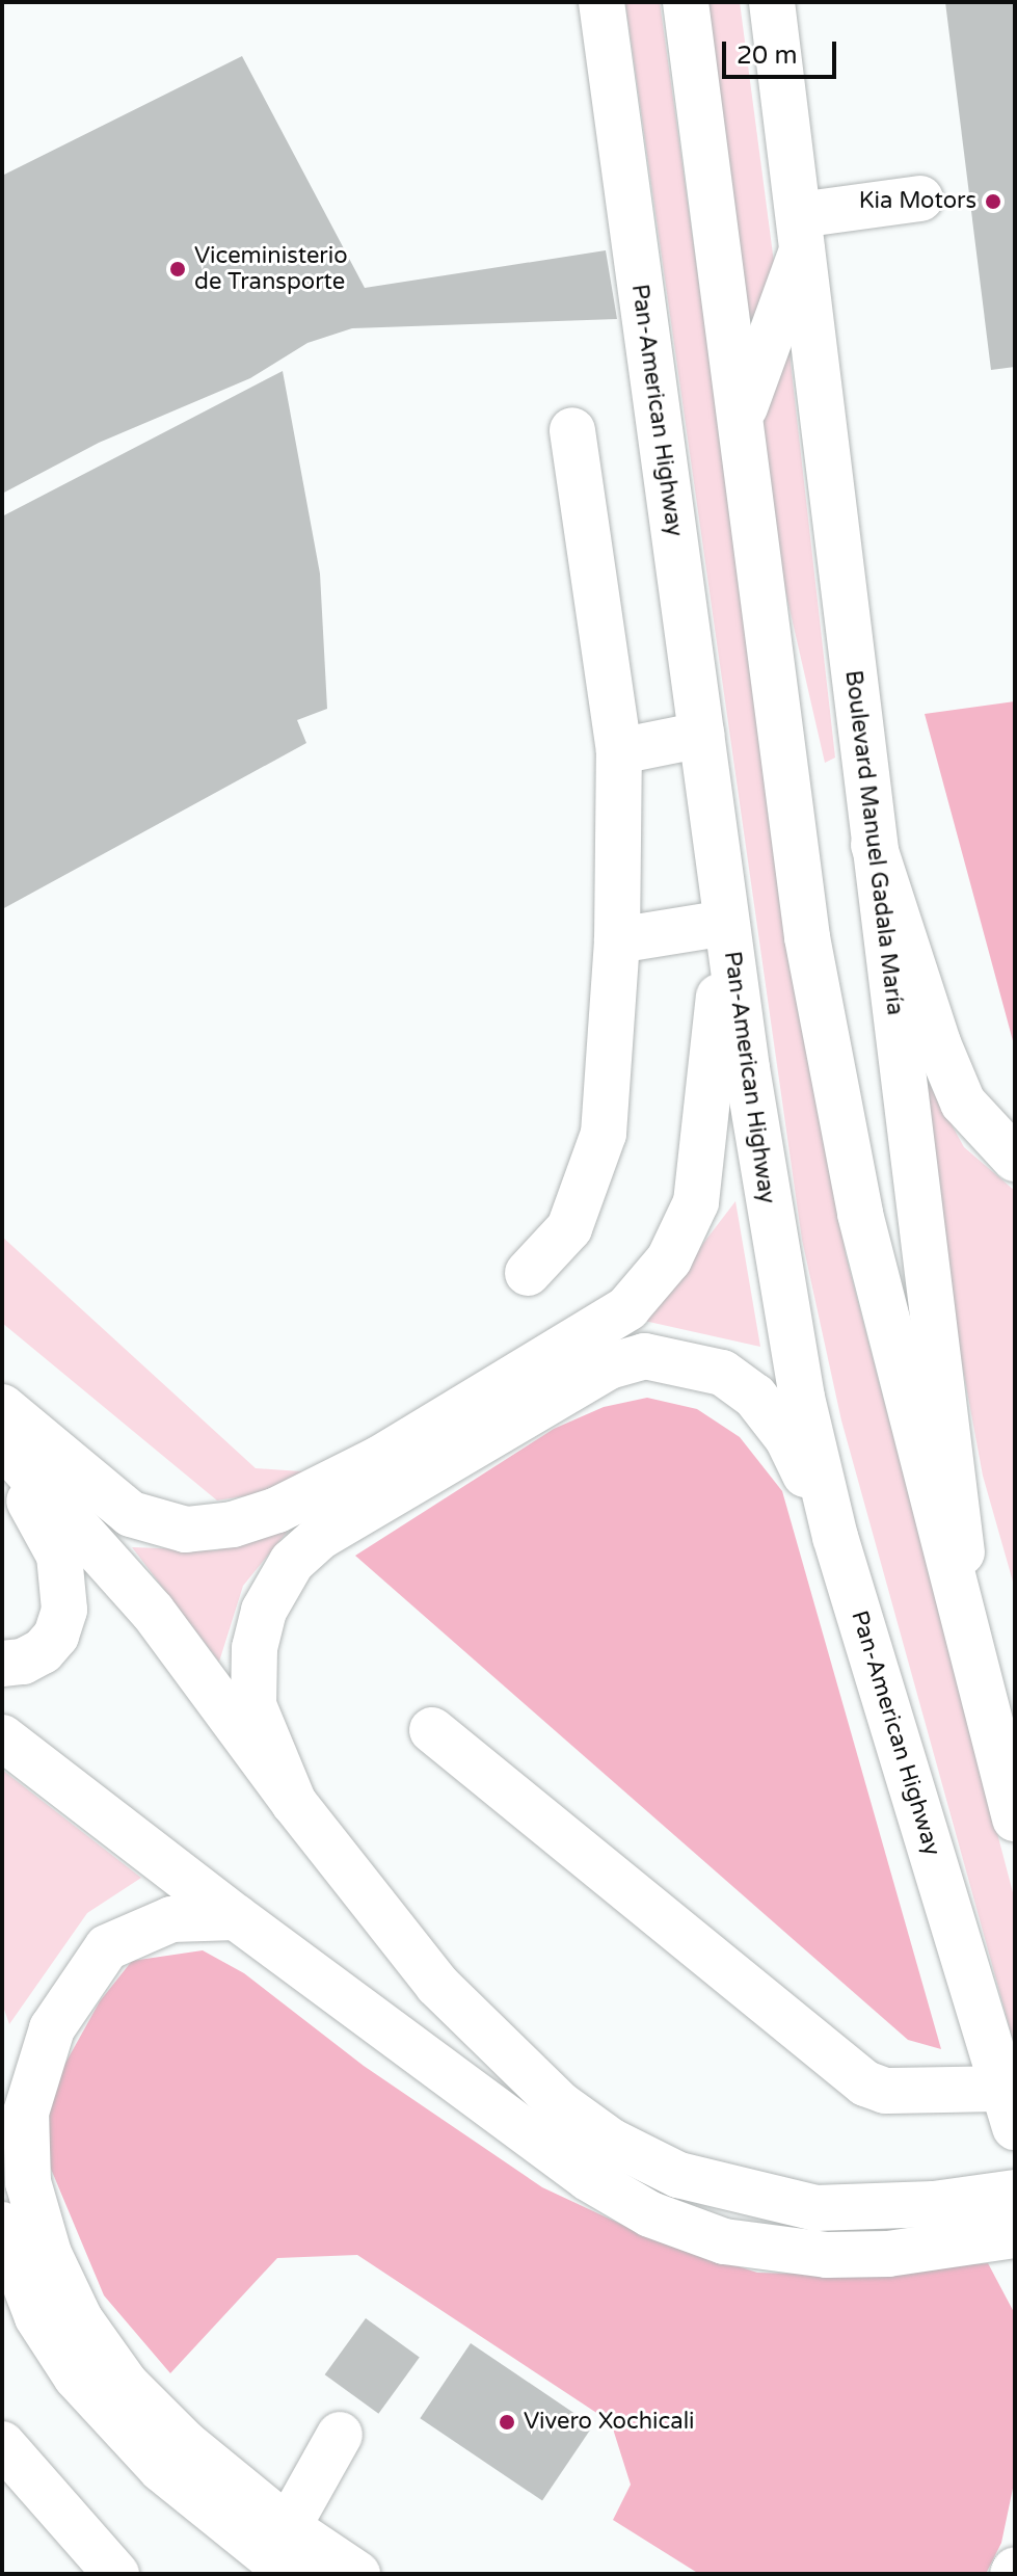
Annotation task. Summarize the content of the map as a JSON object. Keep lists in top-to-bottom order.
{
  "streets": {
    "main road": ["Pan-American Highway", "Boulevard Manuel Gadala María"]
  },
  "places": ["Kia Motors", "Viceministerio de Transporte", "Vivero Xochicali"],
  "scale_bar": "20 m"
}
